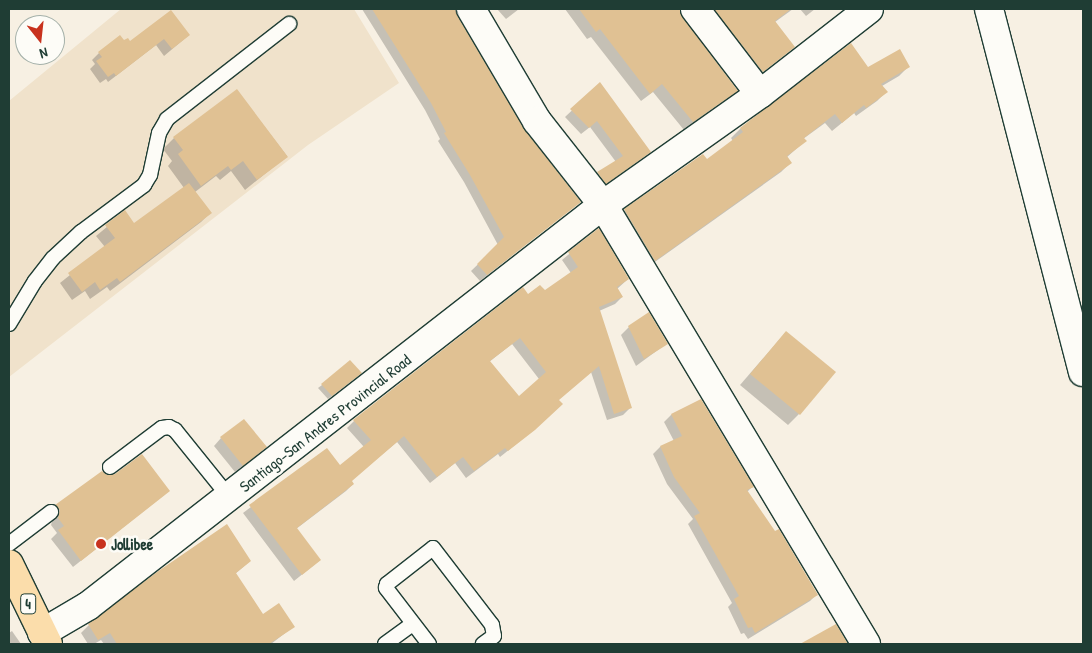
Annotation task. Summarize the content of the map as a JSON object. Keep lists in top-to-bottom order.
{
  "streets": {
    "highway": ["4"],
    "street": ["Santiago-San Andres Provincial Road"]
  },
  "crossings": [
    ["Santiago-San Andres Provincial Road", "4"]
  ],
  "places": ["Jollibee"],
  "north": "bottom"
}
